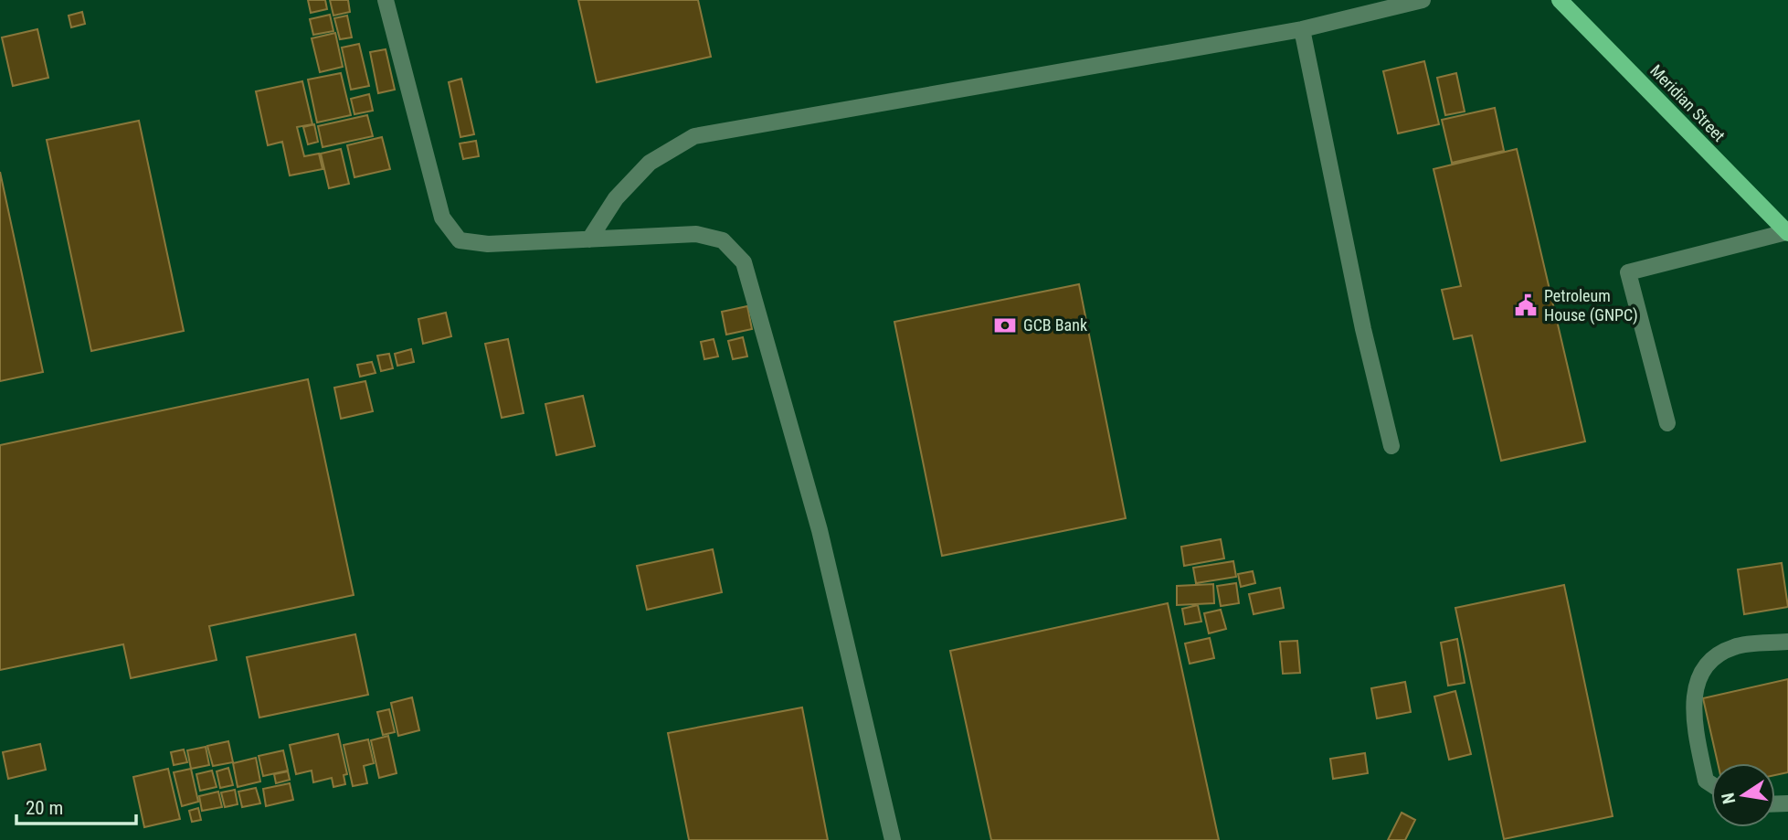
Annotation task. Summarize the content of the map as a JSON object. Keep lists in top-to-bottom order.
{
  "streets": {
    "main road": ["Meridian Street"]
  },
  "places": {
    "public building": ["Petroleum House (GNPC)"],
    "bank": ["GCB Bank"]
  },
  "scale_bar": "20 m",
  "north": "left"
}
